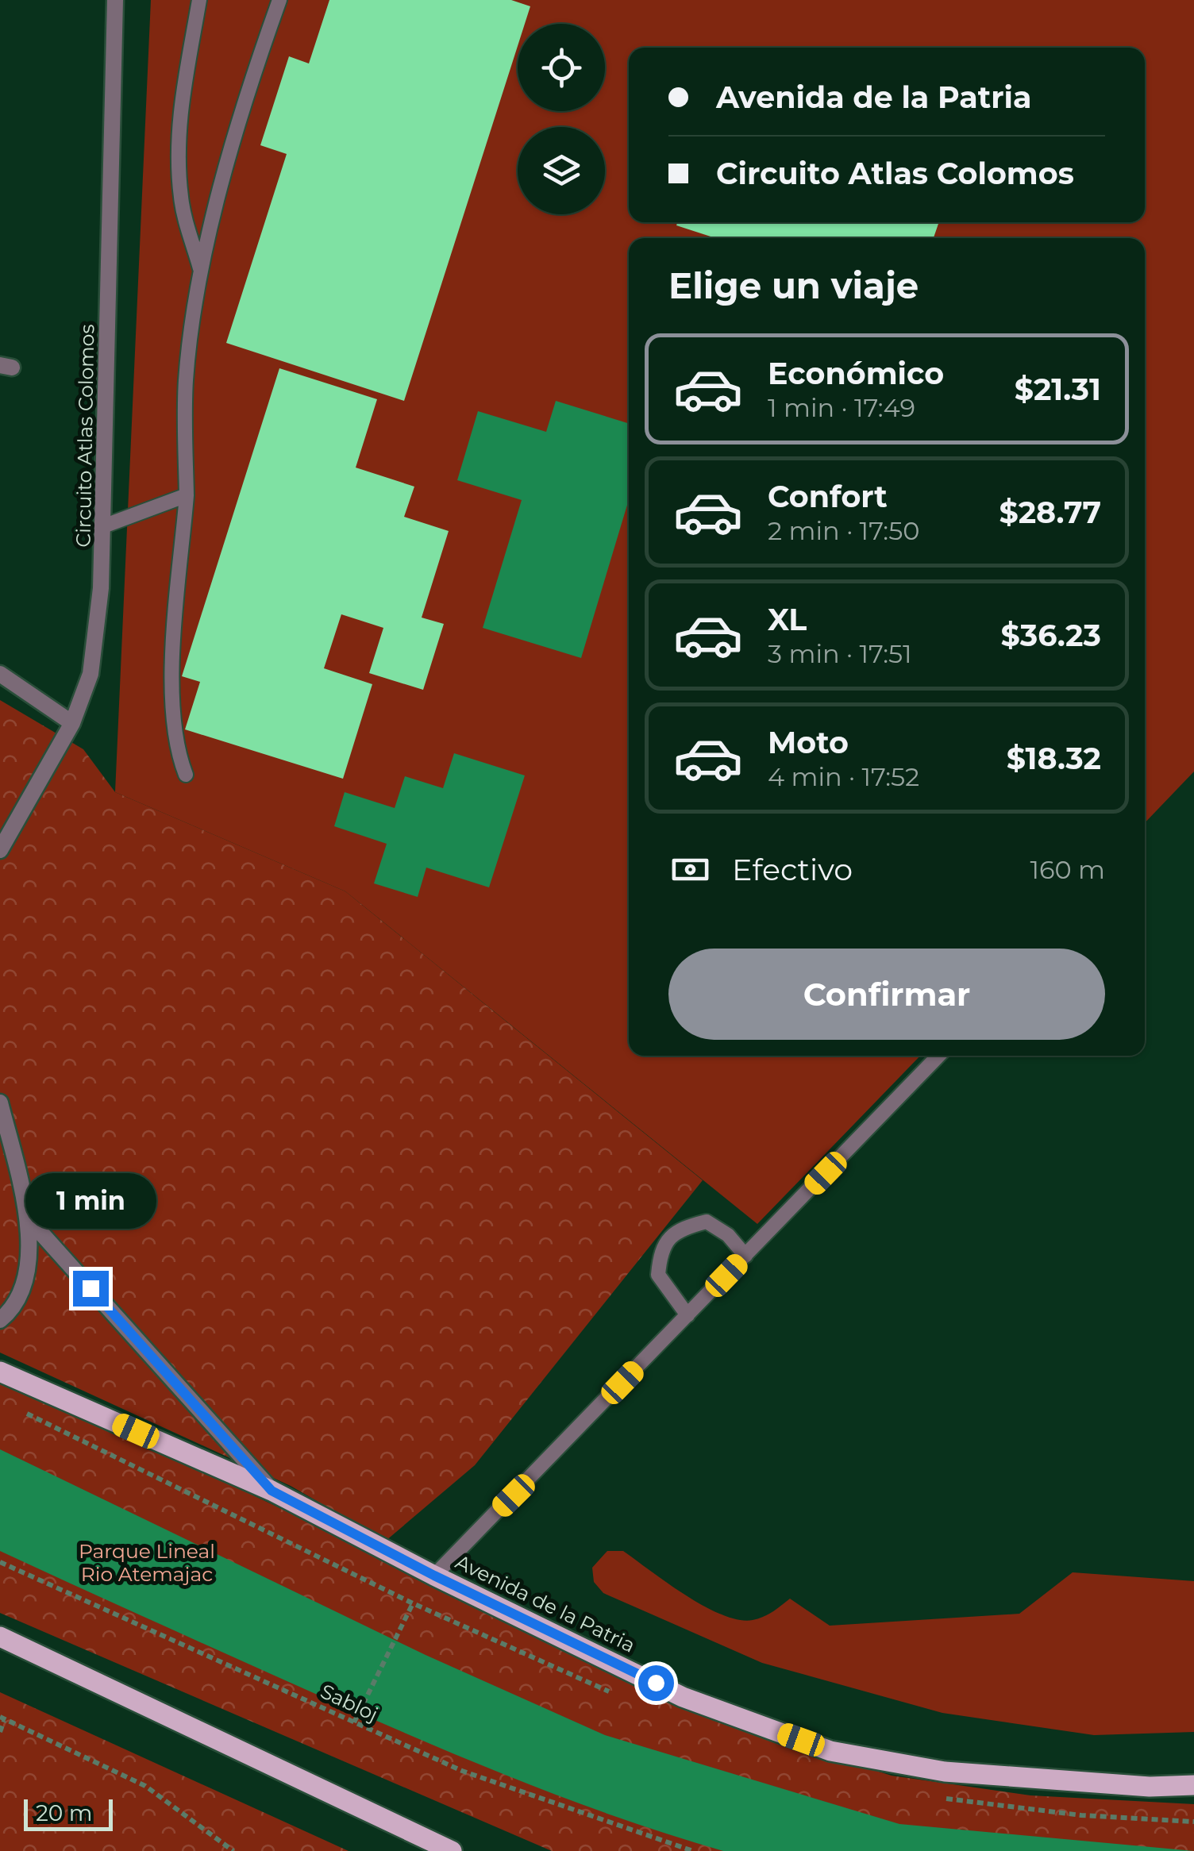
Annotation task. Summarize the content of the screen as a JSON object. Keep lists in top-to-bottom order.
{
  "streets": {
    "main road": ["Avenida de la Patria"],
    "street": ["Circuito Atlas Colomos"],
    "path": ["Sabloj"]
  },
  "parks": ["Parque Lineal Rio Atemajac"],
  "scale_bar": "20 m",
  "page": {
    "banner": ["Avenida de la Patria", "Circuito Atlas Colomos"],
    "heading": "Elige un viaje",
    "list": [
      {
        "name": "Económico",
        "note": "1 min · 17:49",
        "value": "$21.31"
      },
      {
        "name": "Confort",
        "note": "2 min · 17:50",
        "value": "$28.77"
      },
      {
        "name": "XL",
        "note": "3 min · 17:51",
        "value": "$36.23"
      },
      {
        "name": "Moto",
        "note": "4 min · 17:52",
        "value": "$18.32"
      }
    ],
    "pay": ["Efectivo", "160 m"],
    "buttons": "Confirmar",
    "bubble": "1 min",
    "scale": "20 m"
  }
}
